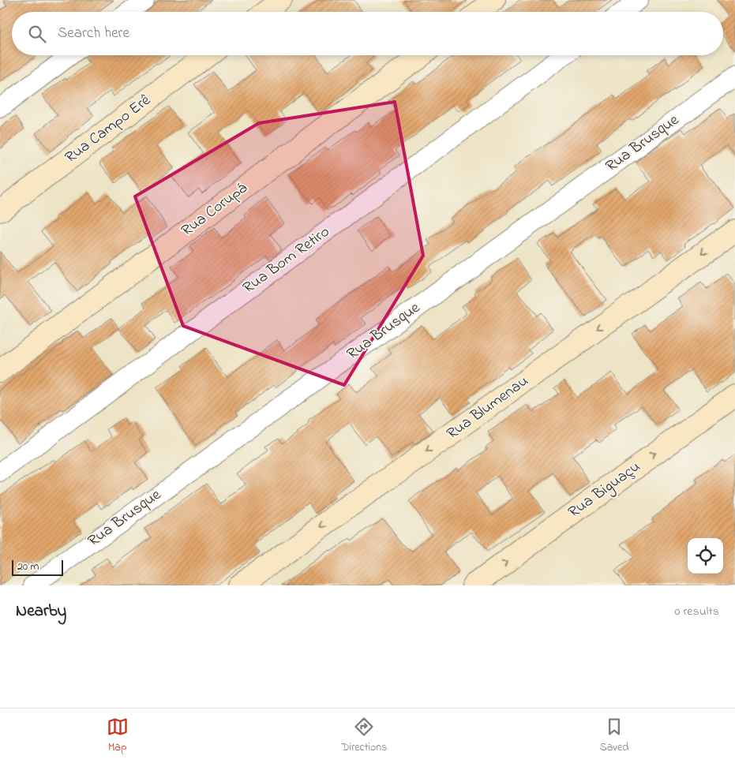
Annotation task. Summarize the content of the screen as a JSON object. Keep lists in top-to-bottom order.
{
  "streets": {
    "street": [
      "Rua Campo Erê",
      "Rua Brusque",
      "Rua Corupá",
      "Rua Bom Retiro",
      "Rua Blumenau",
      "Rua Biguaçu"
    ]
  },
  "one_way": ["Rua Blumenau", "Rua Biguaçu"],
  "scale_bar": "20 m",
  "page": {
    "search": "Search here",
    "scale": "20 m",
    "heading": ["Nearby", "0 results"],
    "nav": ["Map", "Directions", "Saved"]
  }
}
